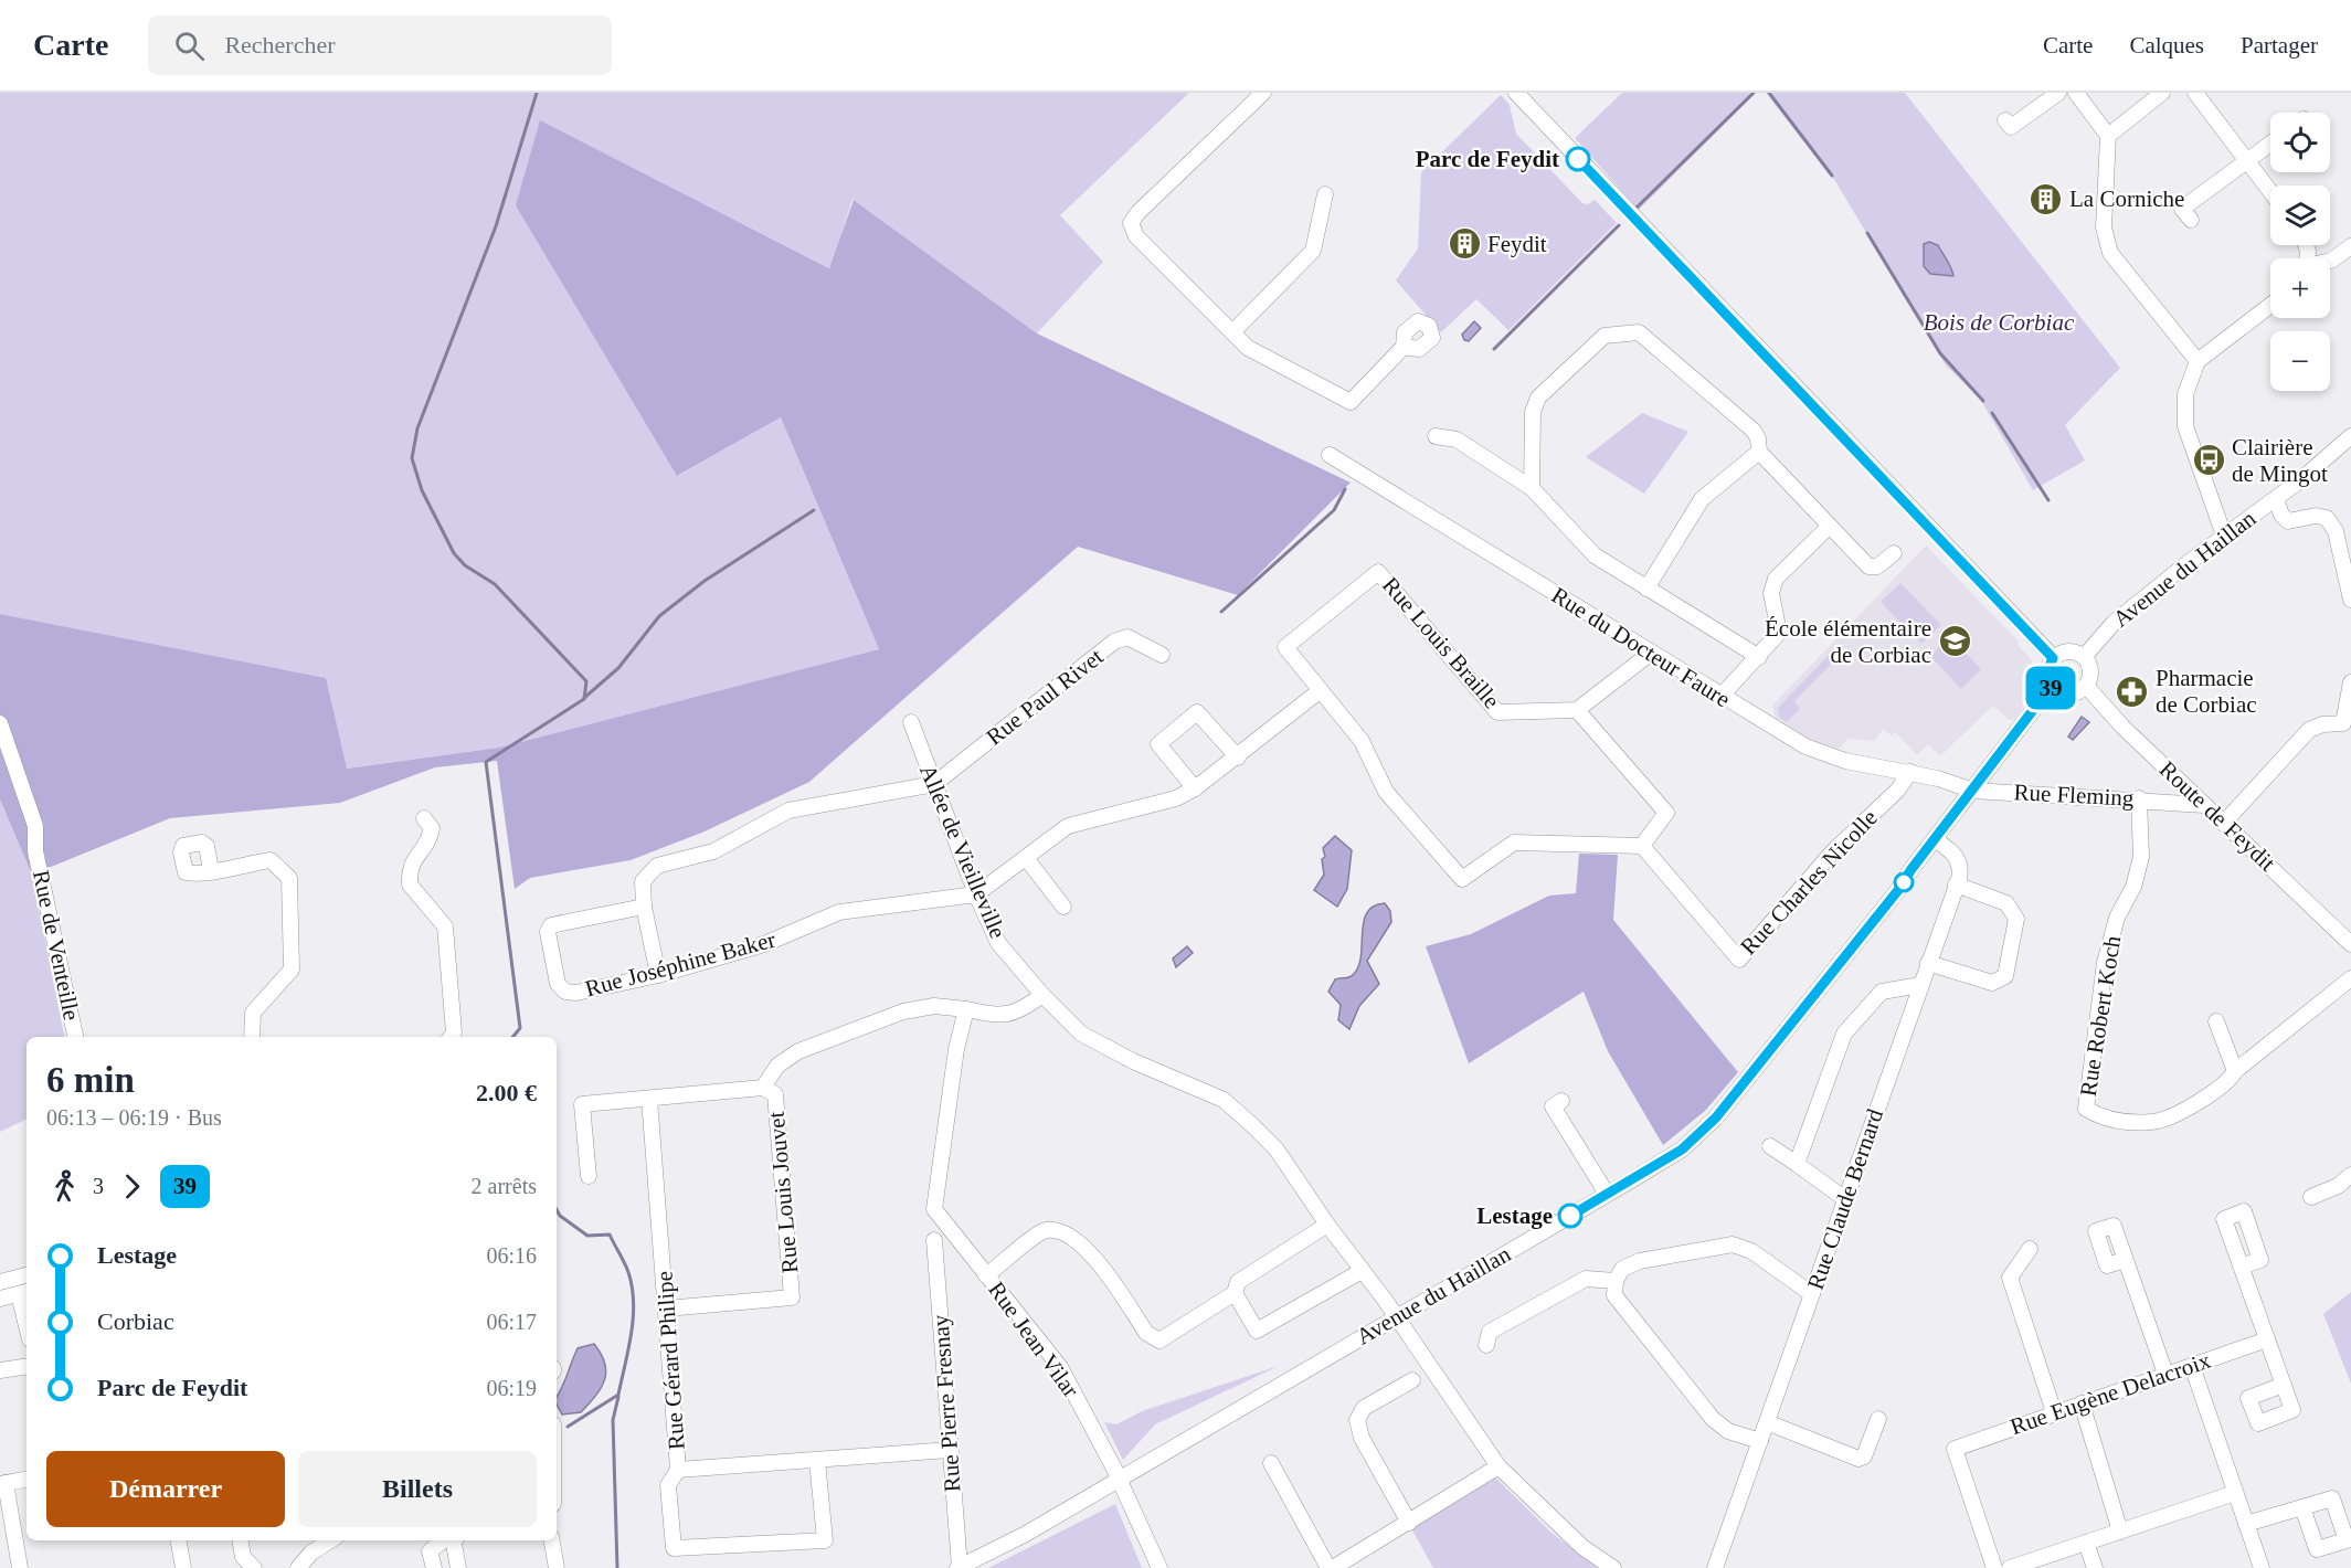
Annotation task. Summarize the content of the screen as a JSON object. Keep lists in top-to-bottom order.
{
  "streets": {
    "street": [
      "Avenue du Haillan",
      "Rue Louis Braille",
      "Rue du Docteur Faure",
      "Rue Paul Rivet",
      "Rue Fleming",
      "Route de Feydit",
      "Allée de Vieilleville",
      "Rue Charles Nicolle",
      "Rue de Venteille",
      "Rue Joséphine Baker",
      "Rue Robert Koch",
      "Rue Louis Jouvet",
      "Rue Claude Bernard",
      "Rue Jean Vilar",
      "Rue Gérard Philipe",
      "Rue Eugène Delacroix",
      "Rue Pierre Fresnay"
    ]
  },
  "crossings": [
    ["Avenue du Haillan", "Rue du Docteur Faure"],
    ["Avenue du Haillan", "Rue Fleming"],
    ["Avenue du Haillan", "Route de Feydit"],
    ["Avenue du Haillan", "Allée de Vieilleville"],
    ["Avenue du Haillan", "Rue Claude Bernard"],
    ["Avenue du Haillan", "Rue Jean Vilar"],
    ["Avenue du Haillan", "Rue Pierre Fresnay"],
    ["Rue Louis Braille", "Rue Charles Nicolle"],
    ["Rue du Docteur Faure", "Rue Fleming"],
    ["Rue du Docteur Faure", "Rue Charles Nicolle"],
    ["Rue Paul Rivet", "Allée de Vieilleville"],
    ["Rue Fleming", "Route de Feydit"],
    ["Rue Fleming", "Rue Robert Koch"],
    ["Allée de Vieilleville", "Rue Joséphine Baker"],
    ["Rue Louis Jouvet", "Rue Gérard Philipe"],
    ["Rue Gérard Philipe", "Rue Pierre Fresnay"]
  ],
  "parks": ["Bois de Corbiac"],
  "places": {
    "other": ["Parc de Feydit", "Lestage"],
    "building": ["La Corniche", "Feydit"],
    "bus stop": ["Clairière de Mingot"],
    "school or university": ["École élémentaire de Corbiac"],
    "pharmacy": ["Pharmacie de Corbiac"]
  },
  "lines": ["bus line 39"],
  "page": {
    "header": "Carte",
    "search": "Rechercher",
    "nav": ["Carte", "Calques", "Partager"],
    "on_map": "39",
    "map_buttons": ["+", "−"],
    "heading": ["6 min", "06:13 – 06:19 · Bus", "2.00 €"],
    "legs": ["3", "39", "2 arrêts"],
    "list": [
      {
        "name": "Lestage",
        "value": "06:16"
      },
      {
        "name": "Corbiac",
        "value": "06:17"
      },
      {
        "name": "Parc de Feydit",
        "value": "06:19"
      }
    ],
    "buttons": ["Démarrer", "Billets"]
  }
}
